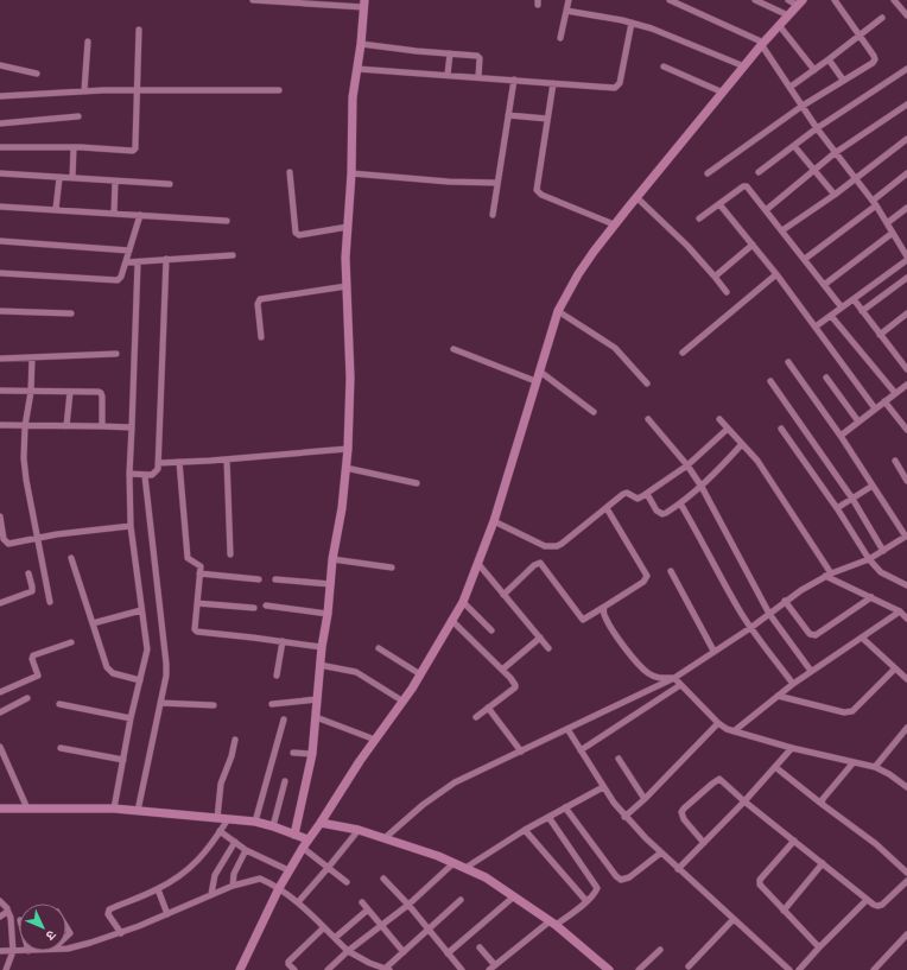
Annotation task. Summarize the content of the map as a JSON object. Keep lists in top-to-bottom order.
{
  "north": "bottom right"
}
